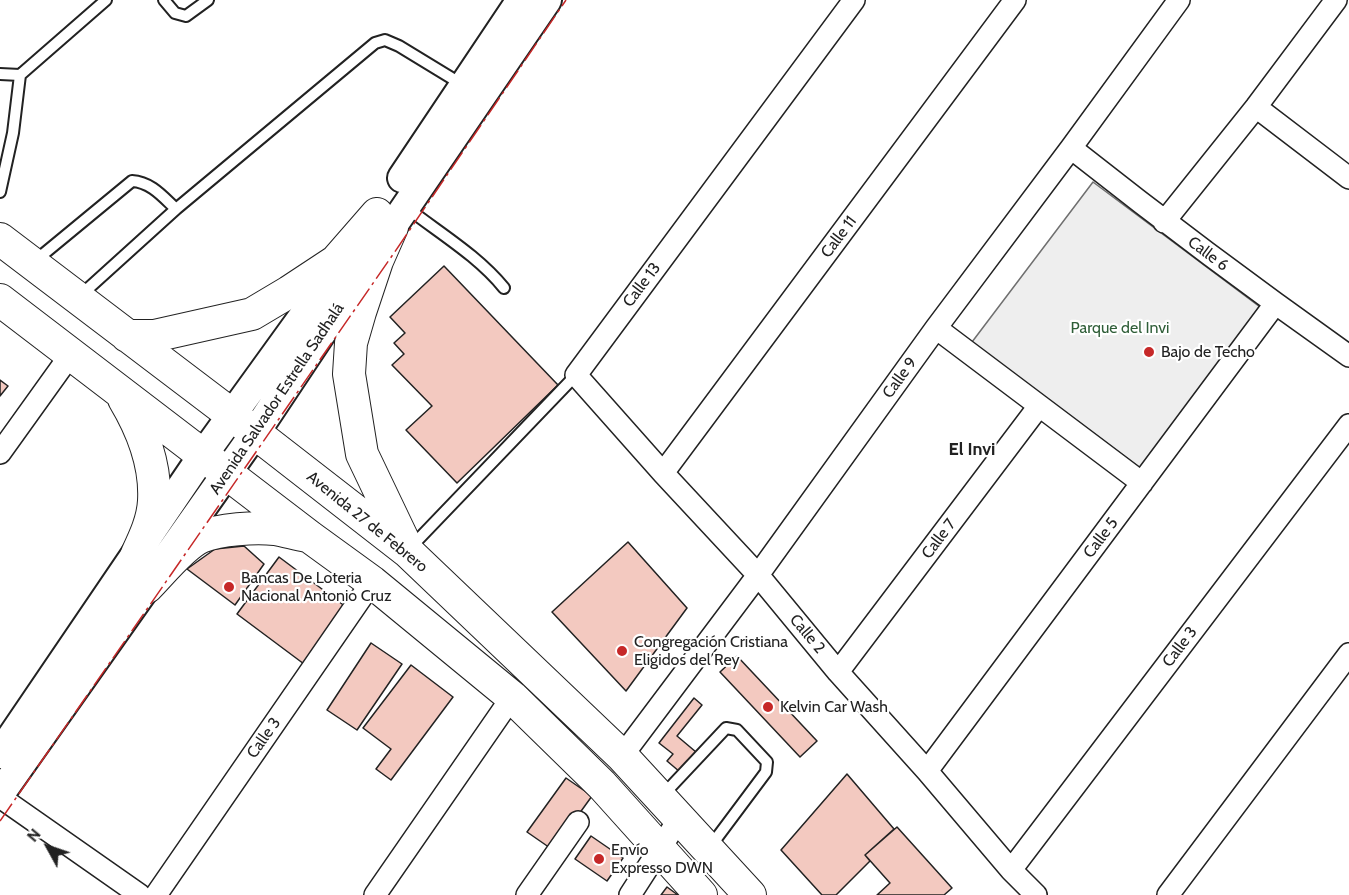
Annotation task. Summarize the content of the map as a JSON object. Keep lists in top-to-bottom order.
{
  "streets": {
    "main road": ["Avenida Salvador Estrella Sadhalá", "Avenida 27 de Febrero"],
    "street": [
      "Calle 11",
      "Calle 6",
      "Calle 13",
      "Calle 9",
      "Calle 5",
      "Calle 7",
      "Calle 2",
      "Calle 3"
    ]
  },
  "crossings": [
    ["Calle 11", "Calle 2"],
    ["Calle 6", "Calle 9"],
    ["Calle 6", "Calle 5"],
    ["Calle 13", "Avenida 27 de Febrero"],
    ["Calle 13", "Calle 2"],
    ["Calle 9", "Avenida 27 de Febrero"],
    ["Calle 9", "Calle 2"],
    ["Avenida Salvador Estrella Sadhalá", "Avenida 27 de Febrero"],
    ["Calle 5", "Calle 2"],
    ["Calle 7", "Calle 2"],
    ["Calle 2", "Calle 3"]
  ],
  "districts": ["El Invi"],
  "parks": ["Parque del Invi"],
  "places": [
    "Bajo de Techo",
    "Bancas De Loteria Nacional Antonio Cruz",
    "Congregación Cristiana Eligidos del Rey",
    "Kelvin Car Wash",
    "Envío Expresso DWN"
  ],
  "north": "top left"
}
